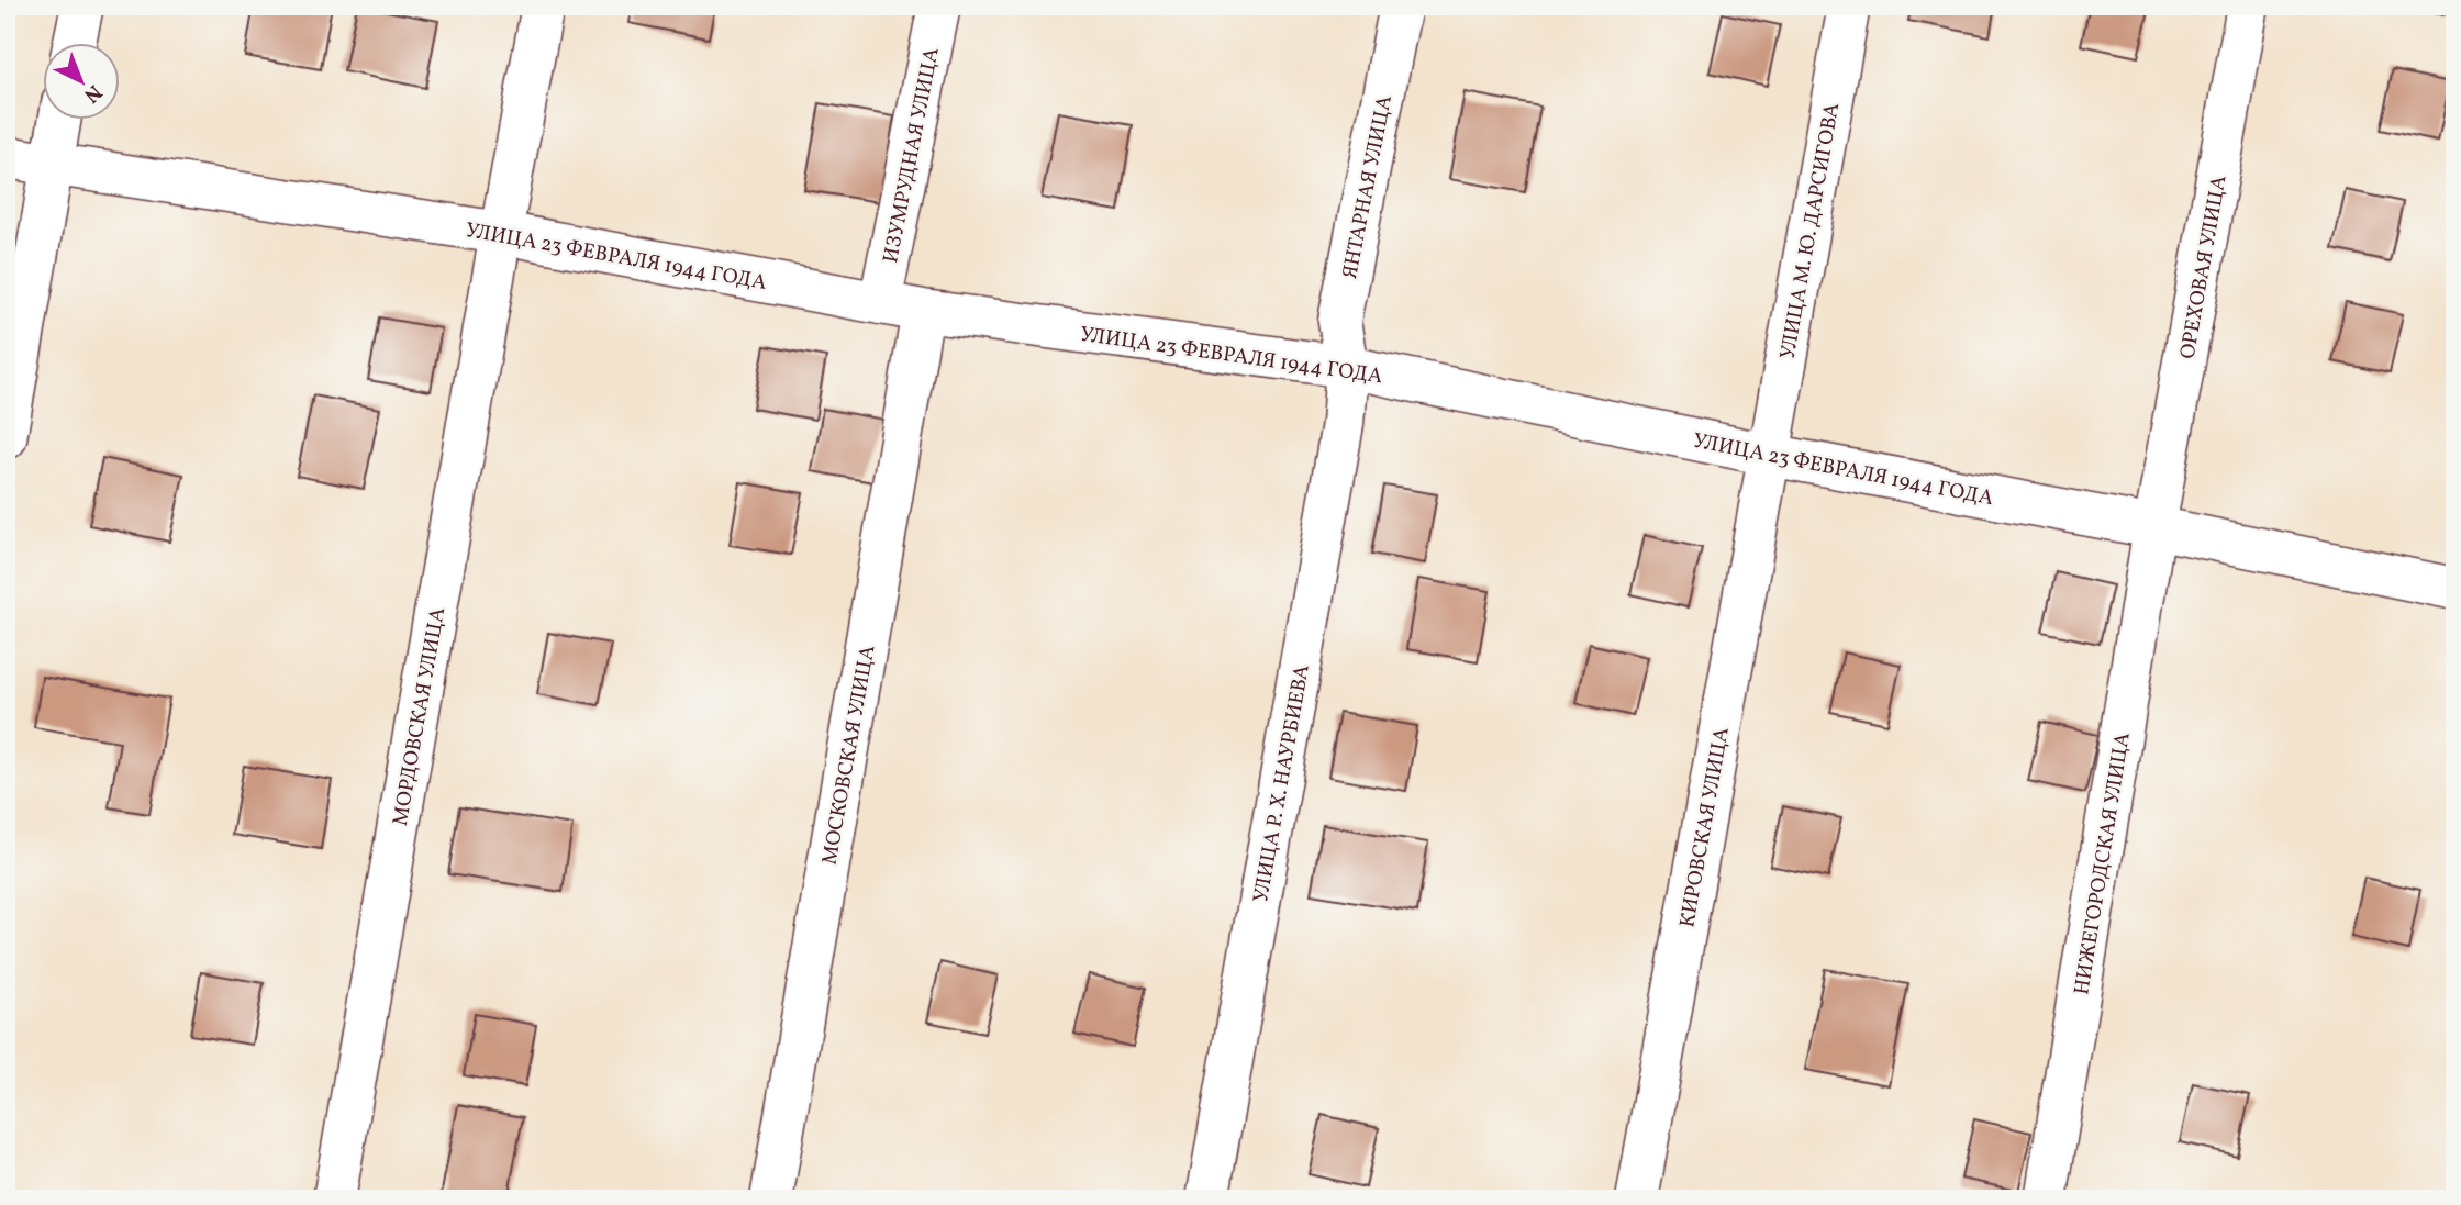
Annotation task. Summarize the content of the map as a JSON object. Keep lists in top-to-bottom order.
{
  "streets": {
    "street": [
      "ИЗУМРУДНАЯ УЛИЦА",
      "ЯНТАРНАЯ УЛИЦА",
      "УЛИЦА М. Ю. ДАРСИГОВА",
      "УЛИЦА 23 ФЕВРАЛЯ 1944 ГОДА",
      "ОРЕХОВАЯ УЛИЦА",
      "МОРДОВСКАЯ УЛИЦА",
      "МОСКОВСКАЯ УЛИЦА",
      "УЛИЦА Р. Х. НАУРБИЕВА",
      "КИРОВСКАЯ УЛИЦА",
      "НИЖЕГОРОДСКАЯ УЛИЦА"
    ]
  },
  "crossings": [
    ["ИЗУМРУДНАЯ УЛИЦА", "УЛИЦА 23 ФЕВРАЛЯ 1944 ГОДА"],
    ["ЯНТАРНАЯ УЛИЦА", "УЛИЦА 23 ФЕВРАЛЯ 1944 ГОДА"],
    ["ЯНТАРНАЯ УЛИЦА", "УЛИЦА Р. Х. НАУРБИЕВА"],
    ["УЛИЦА М. Ю. ДАРСИГОВА", "УЛИЦА 23 ФЕВРАЛЯ 1944 ГОДА"],
    ["УЛИЦА М. Ю. ДАРСИГОВА", "КИРОВСКАЯ УЛИЦА"],
    ["УЛИЦА 23 ФЕВРАЛЯ 1944 ГОДА", "ОРЕХОВАЯ УЛИЦА"],
    ["УЛИЦА 23 ФЕВРАЛЯ 1944 ГОДА", "МОРДОВСКАЯ УЛИЦА"],
    ["УЛИЦА 23 ФЕВРАЛЯ 1944 ГОДА", "МОСКОВСКАЯ УЛИЦА"],
    ["УЛИЦА 23 ФЕВРАЛЯ 1944 ГОДА", "УЛИЦА Р. Х. НАУРБИЕВА"],
    ["УЛИЦА 23 ФЕВРАЛЯ 1944 ГОДА", "КИРОВСКАЯ УЛИЦА"],
    ["УЛИЦА 23 ФЕВРАЛЯ 1944 ГОДА", "НИЖЕГОРОДСКАЯ УЛИЦА"],
    ["ОРЕХОВАЯ УЛИЦА", "НИЖЕГОРОДСКАЯ УЛИЦА"]
  ],
  "north": "bottom right"
}
